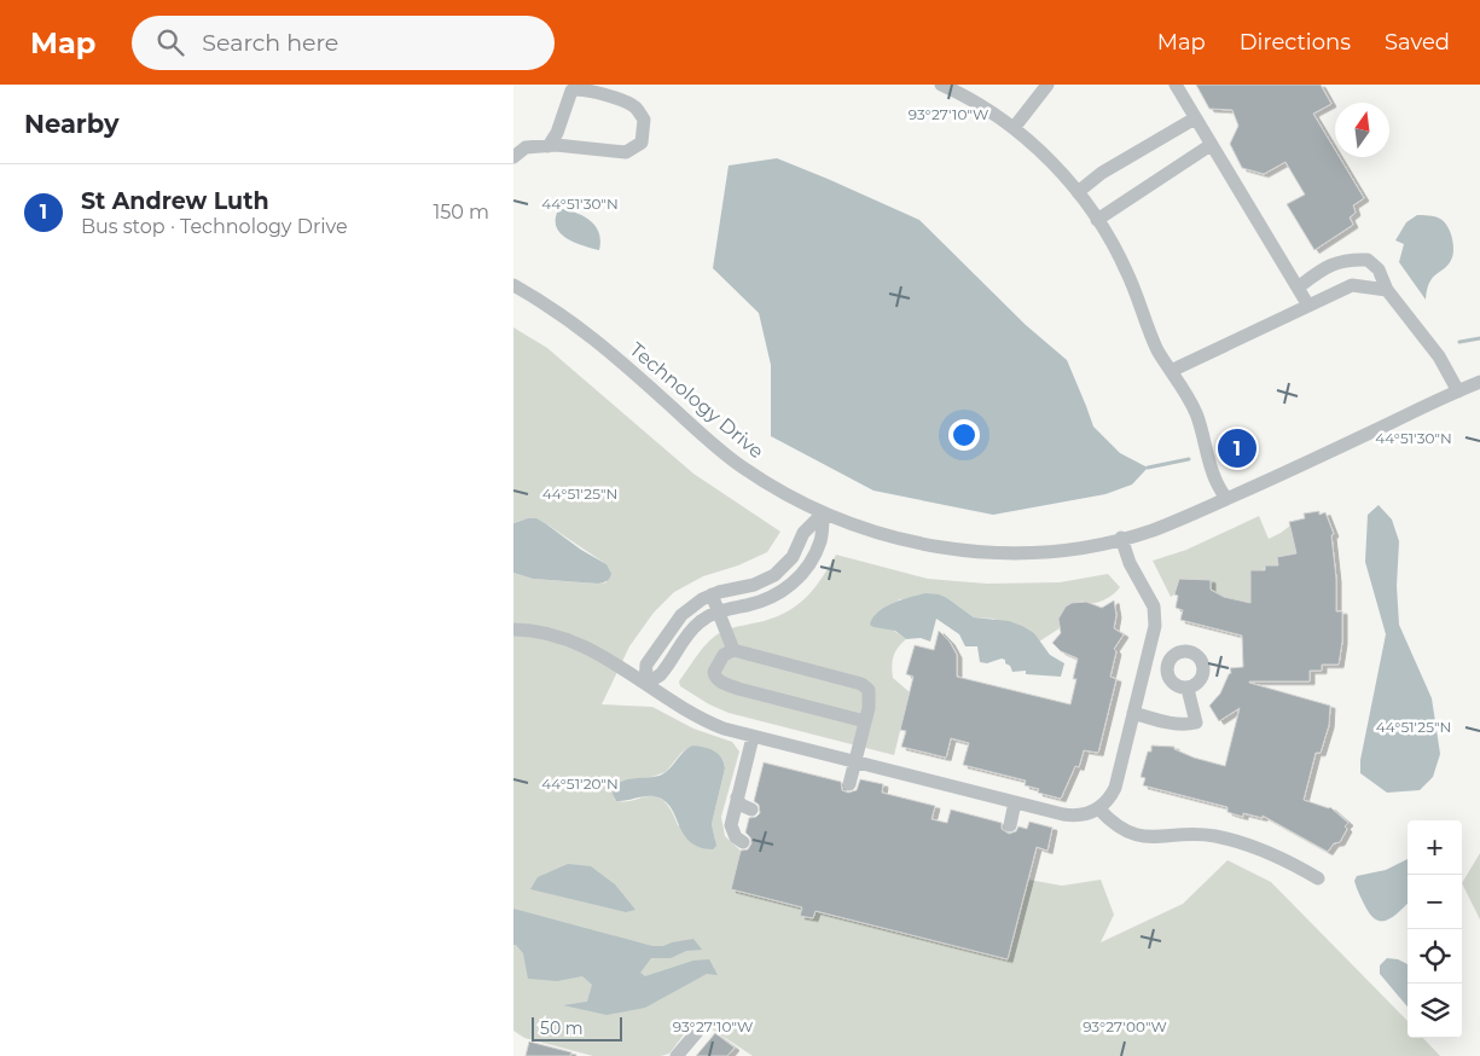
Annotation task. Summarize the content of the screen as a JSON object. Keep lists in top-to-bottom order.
{
  "streets": {
    "street": ["Technology Drive"]
  },
  "scale_bar": "50 m",
  "north": "top",
  "page": {
    "header": "Map",
    "search": "Search here",
    "nav": ["Map", "Directions", "Saved"],
    "heading": "Nearby",
    "list": [
      {
        "mark": "1",
        "name": "St Andrew Luth",
        "note": "Bus stop · Technology Drive",
        "value": "150 m"
      }
    ],
    "pins": "1",
    "map_buttons": ["+", "−"],
    "scale": "50 m"
  },
  "coordinates": [
    "93°27'10\"W",
    "44°51'30\"N",
    "44°51'25\"N",
    "44°51'20\"N",
    "93°27'00\"W"
  ]
}
